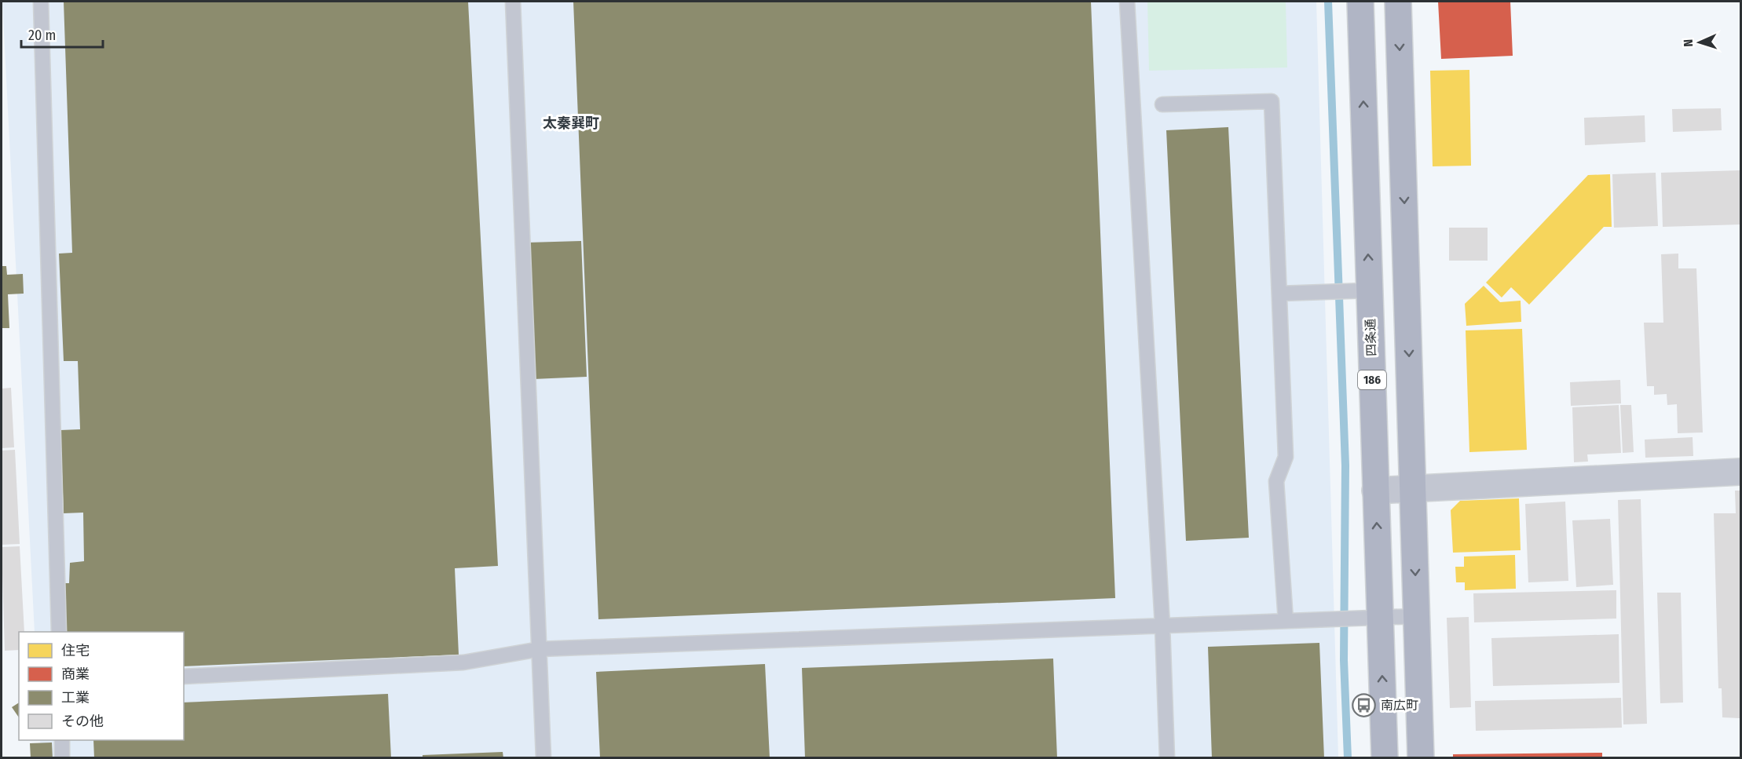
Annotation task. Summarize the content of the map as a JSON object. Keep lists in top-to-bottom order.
{
  "streets": {
    "main road": ["四条通", "186"]
  },
  "districts": ["太秦巽町"],
  "places": {
    "bus stop": ["南広町"]
  },
  "legend": [
    "住宅",
    "商業",
    "工業",
    "その他"
  ],
  "scale_bar": "20 m",
  "north": "left"
}
